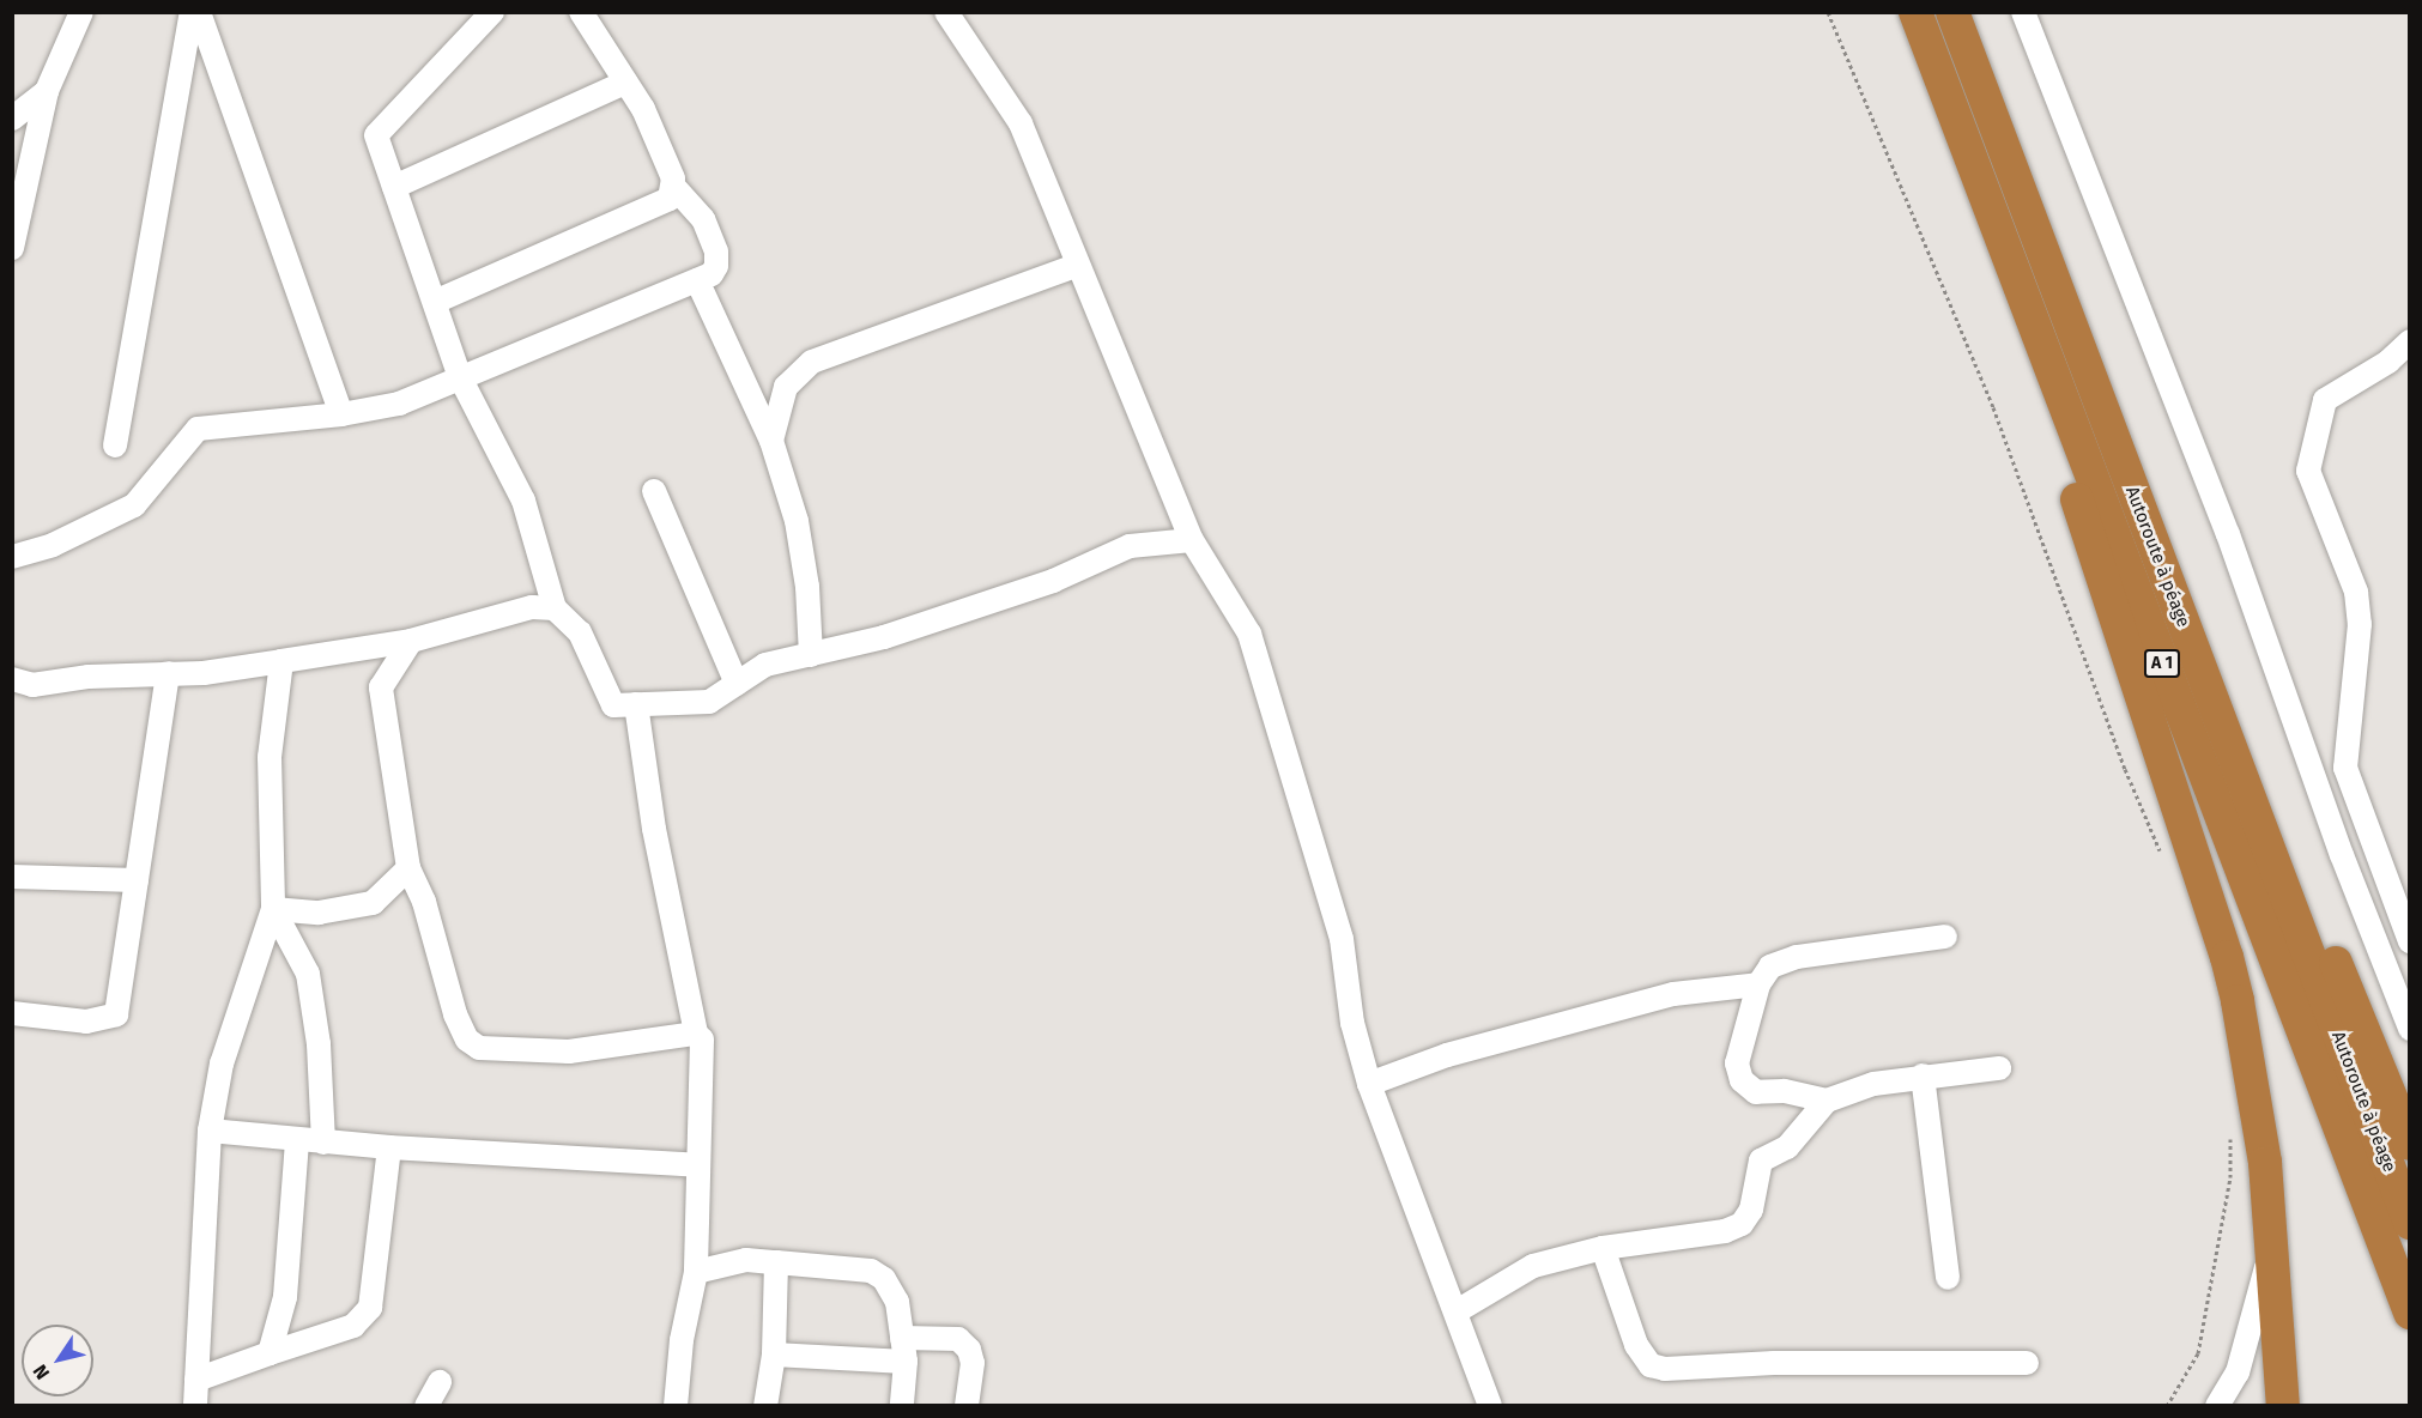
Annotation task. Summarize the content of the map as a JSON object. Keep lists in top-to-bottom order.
{
  "streets": {
    "highway": ["Autoroute à péage", "A 1"]
  },
  "north": "bottom left"
}
